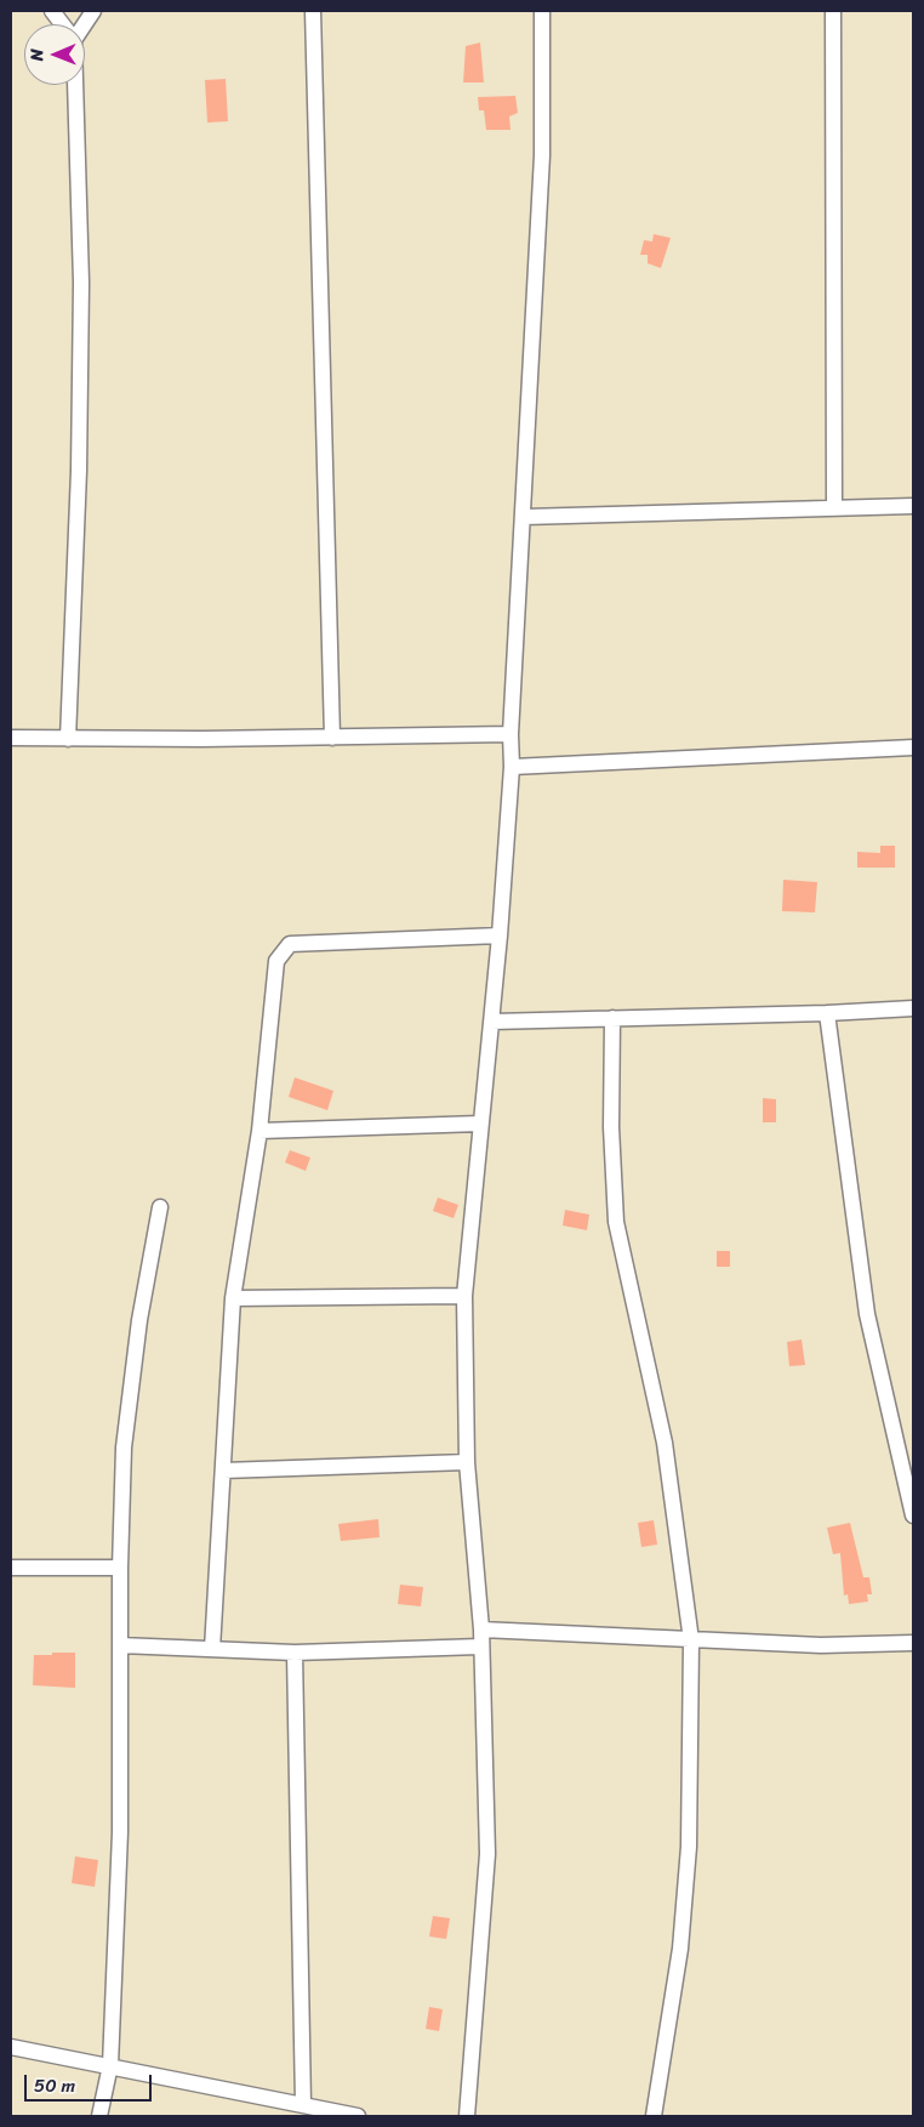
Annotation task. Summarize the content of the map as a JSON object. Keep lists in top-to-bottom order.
{
  "scale_bar": "50 m",
  "north": "left"
}
